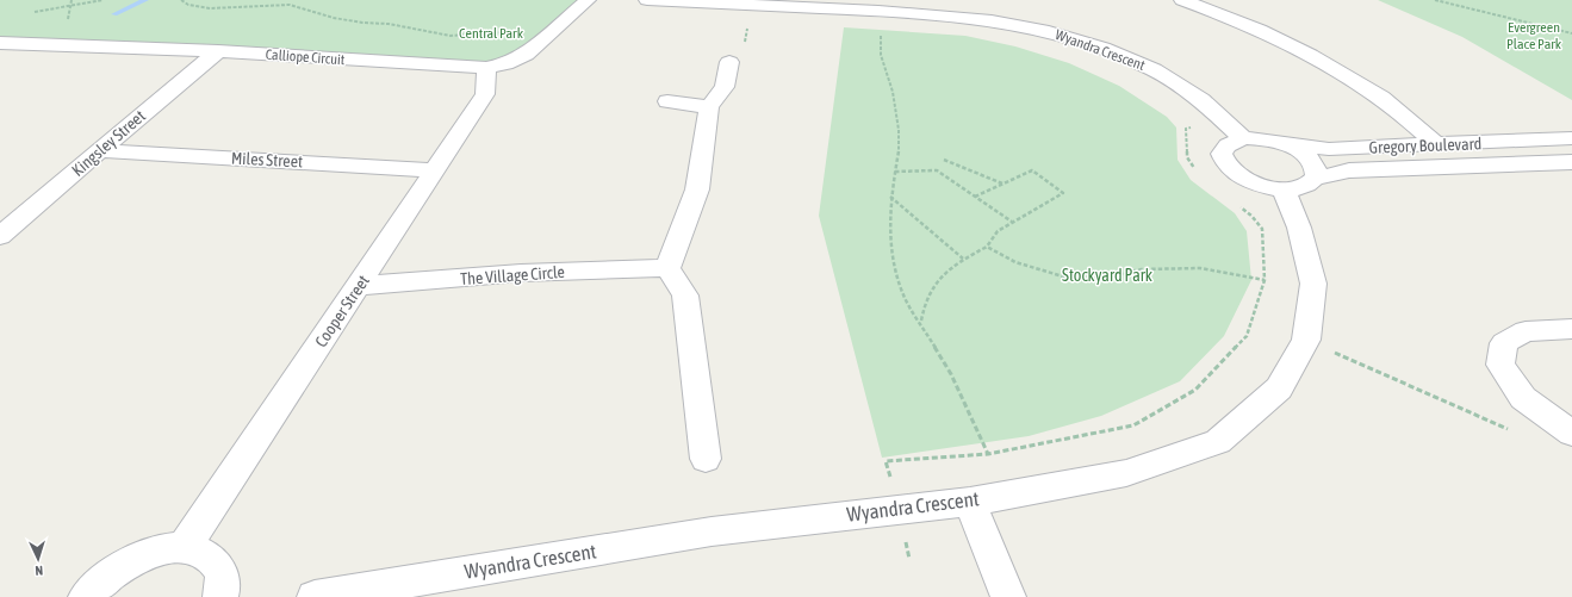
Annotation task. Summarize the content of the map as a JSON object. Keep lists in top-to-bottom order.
{
  "streets": {
    "street": [
      "Wyandra Crescent",
      "Calliope Circuit",
      "Kingsley Street",
      "Gregory Boulevard",
      "Miles Street",
      "The Village Circle",
      "Cooper Street"
    ]
  },
  "crossings": [
    ["Calliope Circuit", "Kingsley Street"],
    ["Calliope Circuit", "Cooper Street"],
    ["Kingsley Street", "Miles Street"],
    ["Miles Street", "Cooper Street"],
    ["The Village Circle", "Cooper Street"]
  ],
  "parks": ["Evergreen Place Park", "Central Park", "Stockyard Park"],
  "north": "bottom"
}
